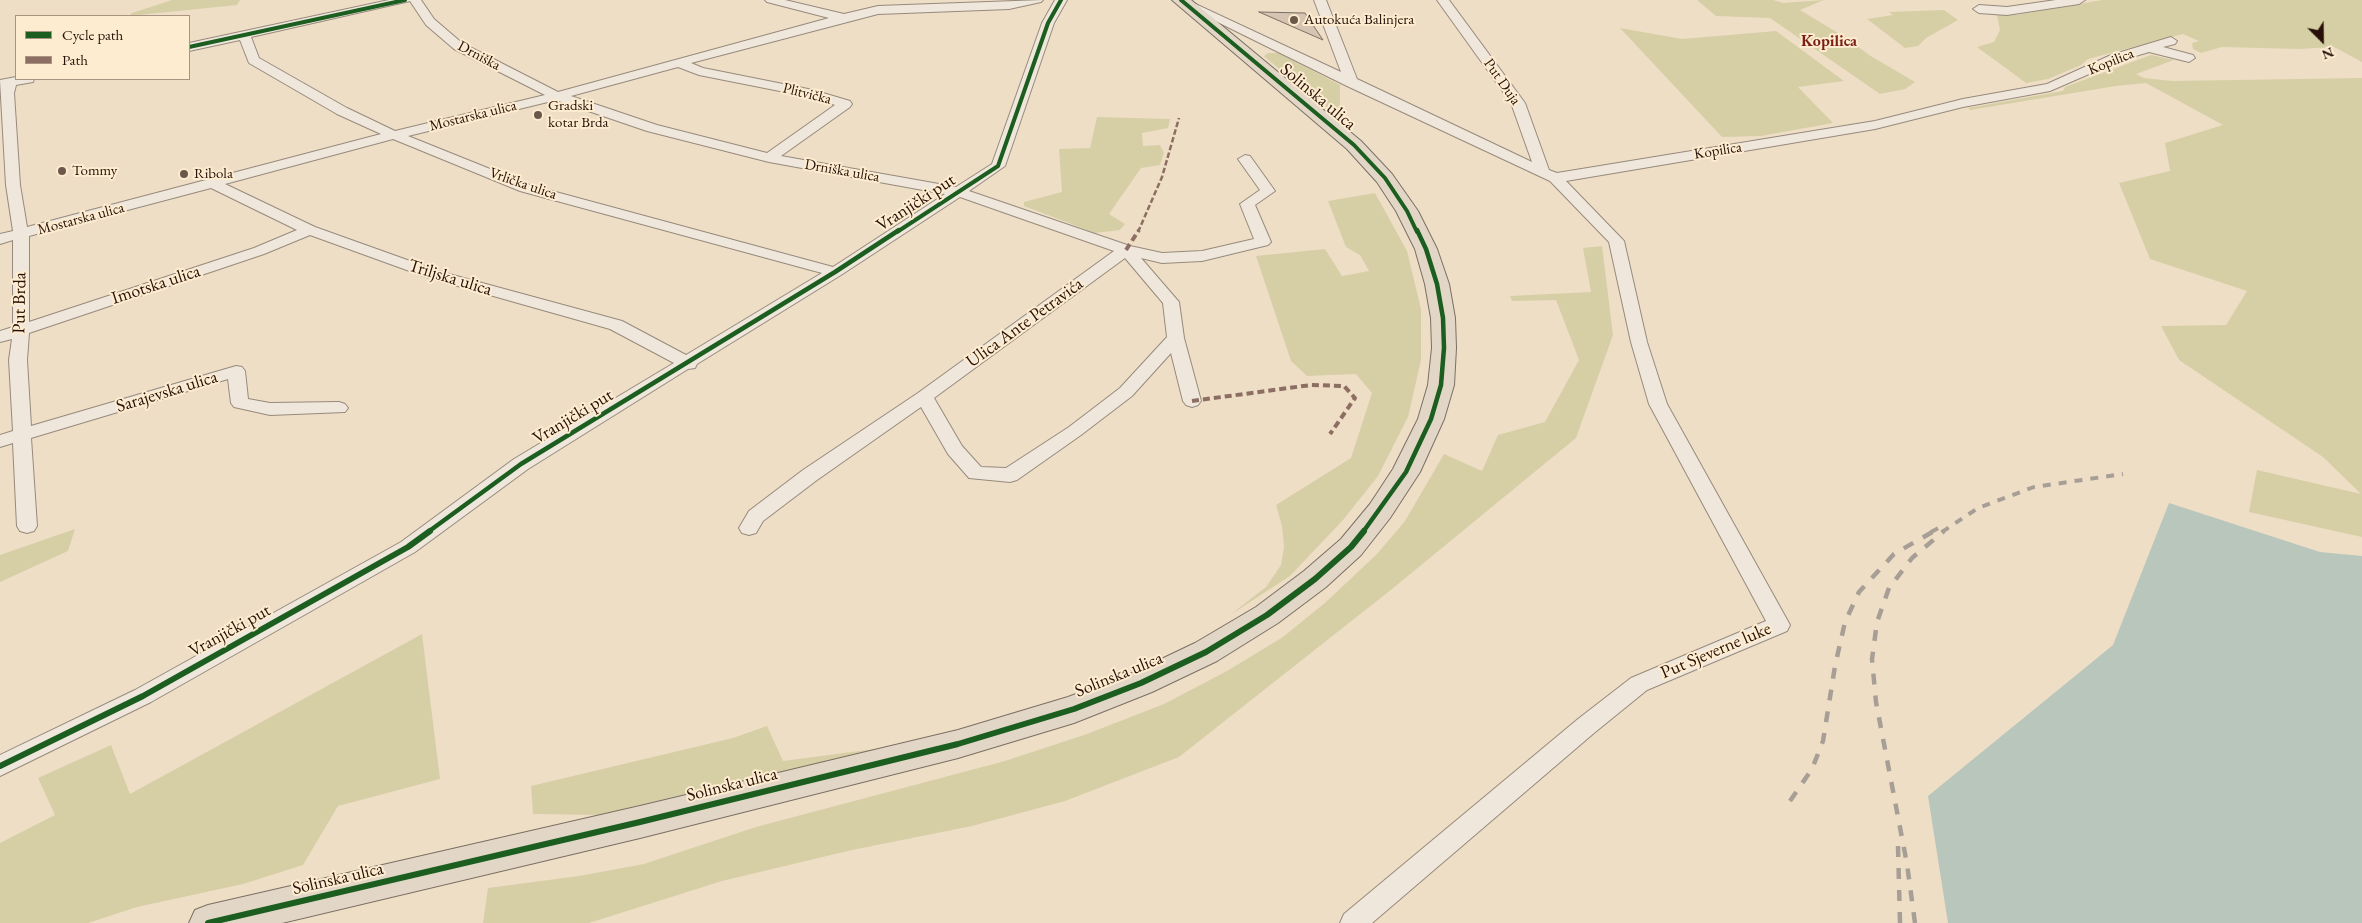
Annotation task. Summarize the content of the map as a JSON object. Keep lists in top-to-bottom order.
{
  "streets": {
    "main road": ["Solinska ulica"],
    "street": [
      "Drniška",
      "Kopilica",
      "Put Duja",
      "Plitvička",
      "Mostarska ulica",
      "Drniška ulica",
      "Vrlička ulica",
      "Vranjički put",
      "Triljska ulica",
      "Imotska ulica",
      "Put Brda",
      "Ulica Ante Petravića",
      "Sarajevska ulica",
      "Put Sjeverne luke"
    ]
  },
  "crossings": [
    ["Drniška", "Mostarska ulica"],
    ["Drniška", "Drniška ulica"],
    ["Kopilica", "Put Duja"],
    ["Kopilica", "Put Sjeverne luke"],
    ["Put Duja", "Put Sjeverne luke"],
    ["Plitvička", "Mostarska ulica"],
    ["Plitvička", "Drniška ulica"],
    ["Mostarska ulica", "Drniška ulica"],
    ["Mostarska ulica", "Vrlička ulica"],
    ["Mostarska ulica", "Triljska ulica"],
    ["Mostarska ulica", "Put Brda"],
    ["Drniška ulica", "Vranjički put"],
    ["Drniška ulica", "Ulica Ante Petravića"],
    ["Vrlička ulica", "Vranjički put"],
    ["Vranjički put", "Triljska ulica"],
    ["Triljska ulica", "Imotska ulica"],
    ["Imotska ulica", "Put Brda"],
    ["Put Brda", "Sarajevska ulica"]
  ],
  "districts": ["Kopilica"],
  "places": [
    "Autokuća Balinjera",
    "Gradski kotar Brda",
    "Tommy",
    "Ribola"
  ],
  "legend": ["Cycle path", "Path"],
  "north": "bottom right"
}
